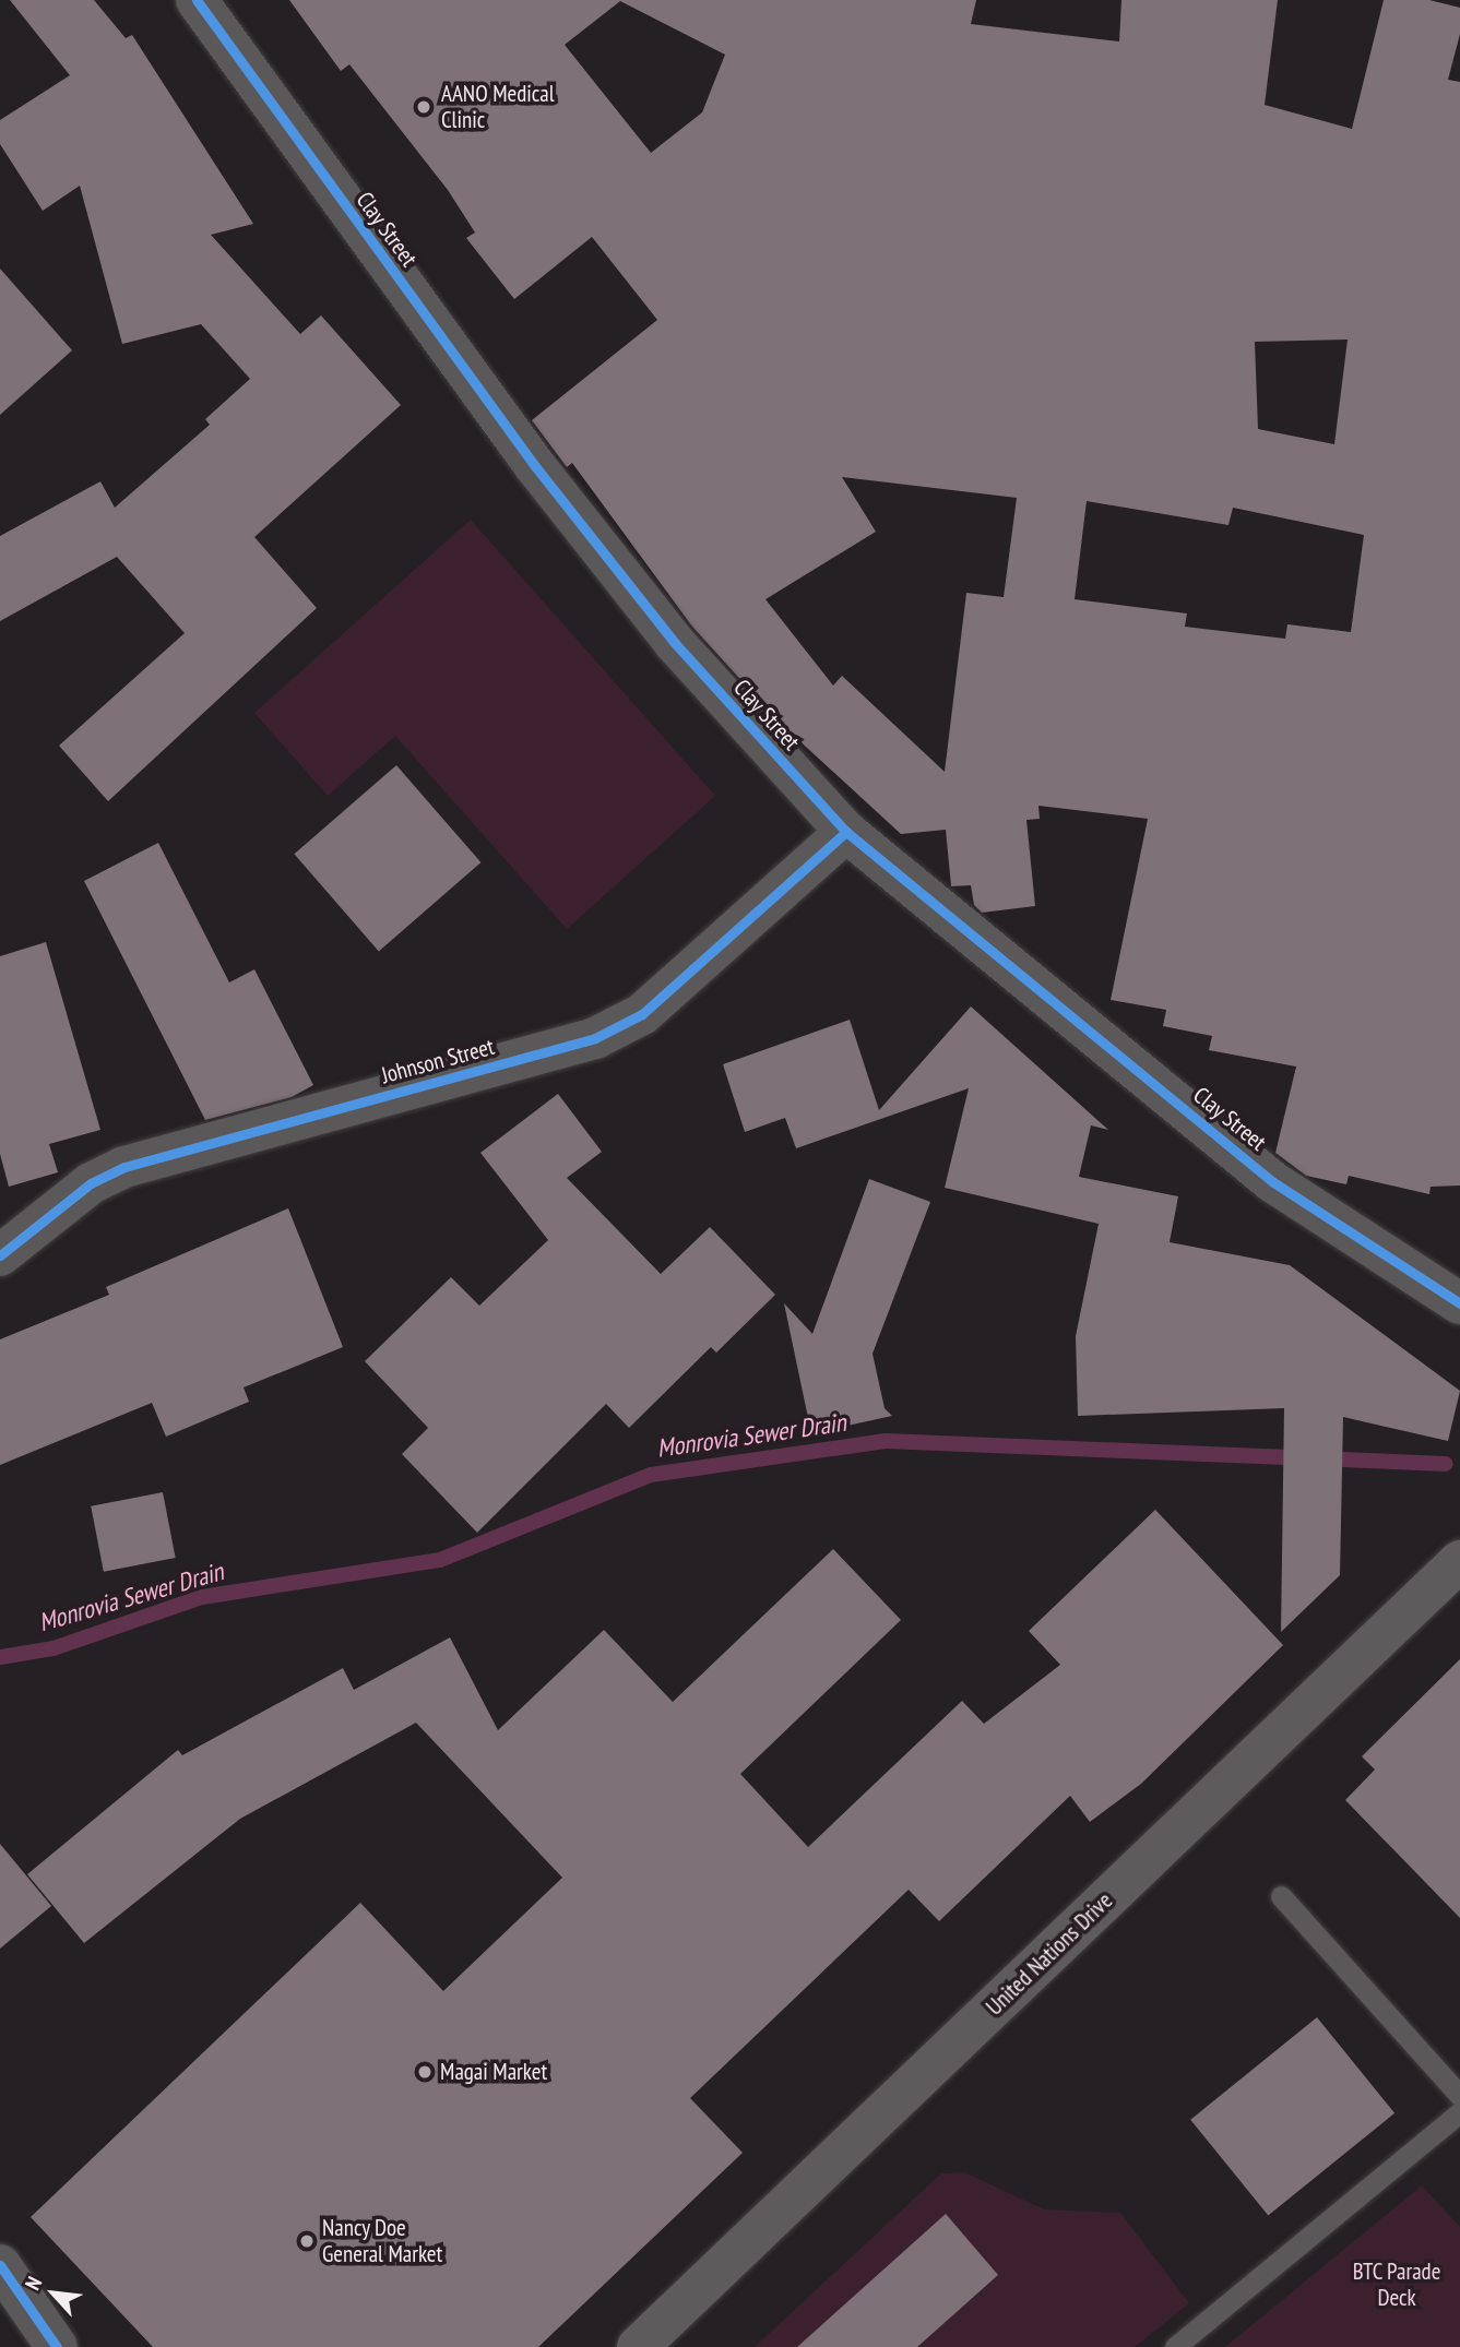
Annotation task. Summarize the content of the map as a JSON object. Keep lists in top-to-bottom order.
{
  "streets": {
    "main road": ["United Nations Drive"],
    "street": ["Clay Street", "Johnson Street"]
  },
  "crossings": [
    ["Clay Street", "Johnson Street"]
  ],
  "water": ["Monrovia Sewer Drain"],
  "parks": ["BTC Parade Deck"],
  "places": ["AANO Medical Clinic", "Magai Market", "Nancy Doe General Market"],
  "north": "top left"
}
